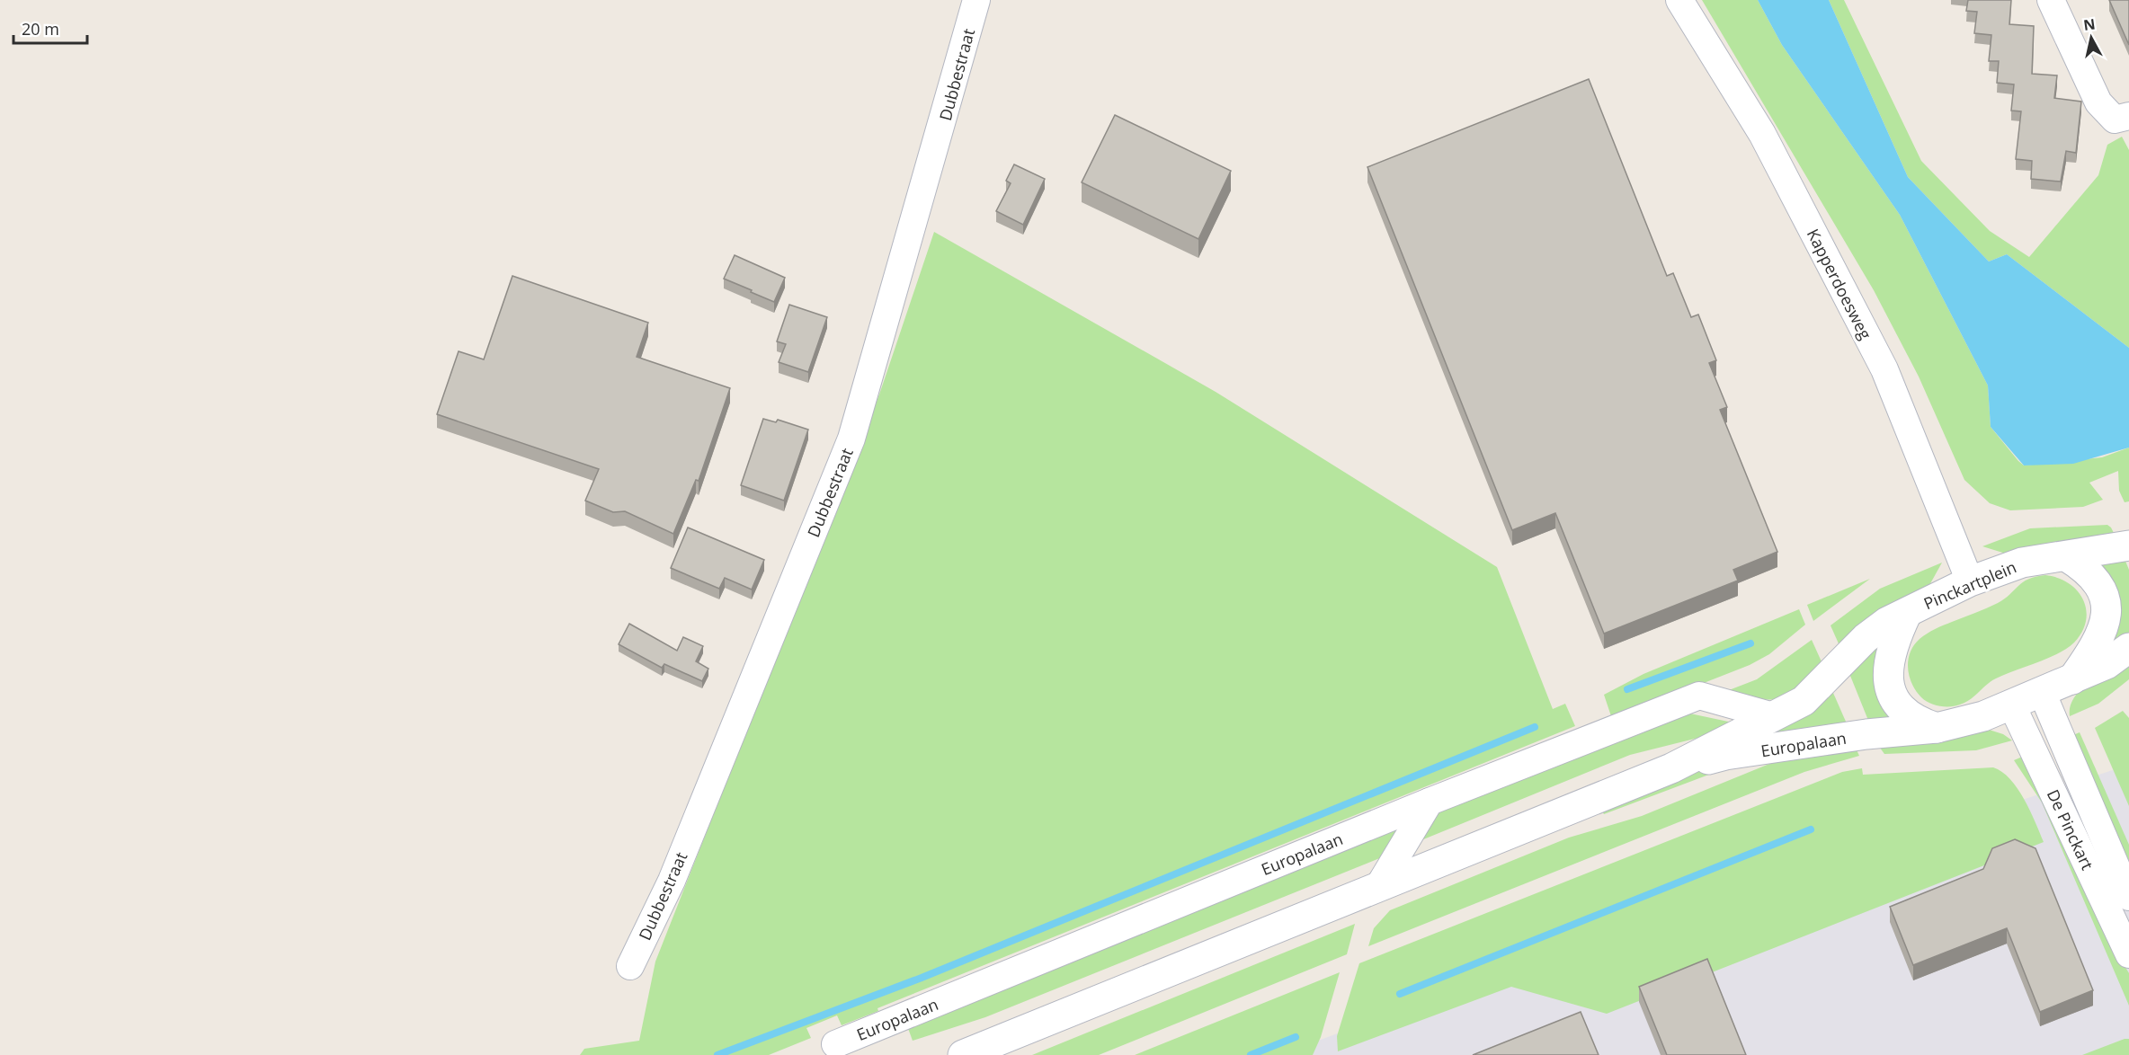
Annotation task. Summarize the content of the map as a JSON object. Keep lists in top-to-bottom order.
{
  "streets": {
    "main road": ["Pinckartplein", "Europalaan"],
    "street": ["Dubbestraat", "Kapperdoesweg", "De Pinckart"]
  },
  "crossings": [
    ["Kapperdoesweg", "Pinckartplein"],
    ["Pinckartplein", "Europalaan"]
  ],
  "scale_bar": "20 m",
  "north": "top"
}
